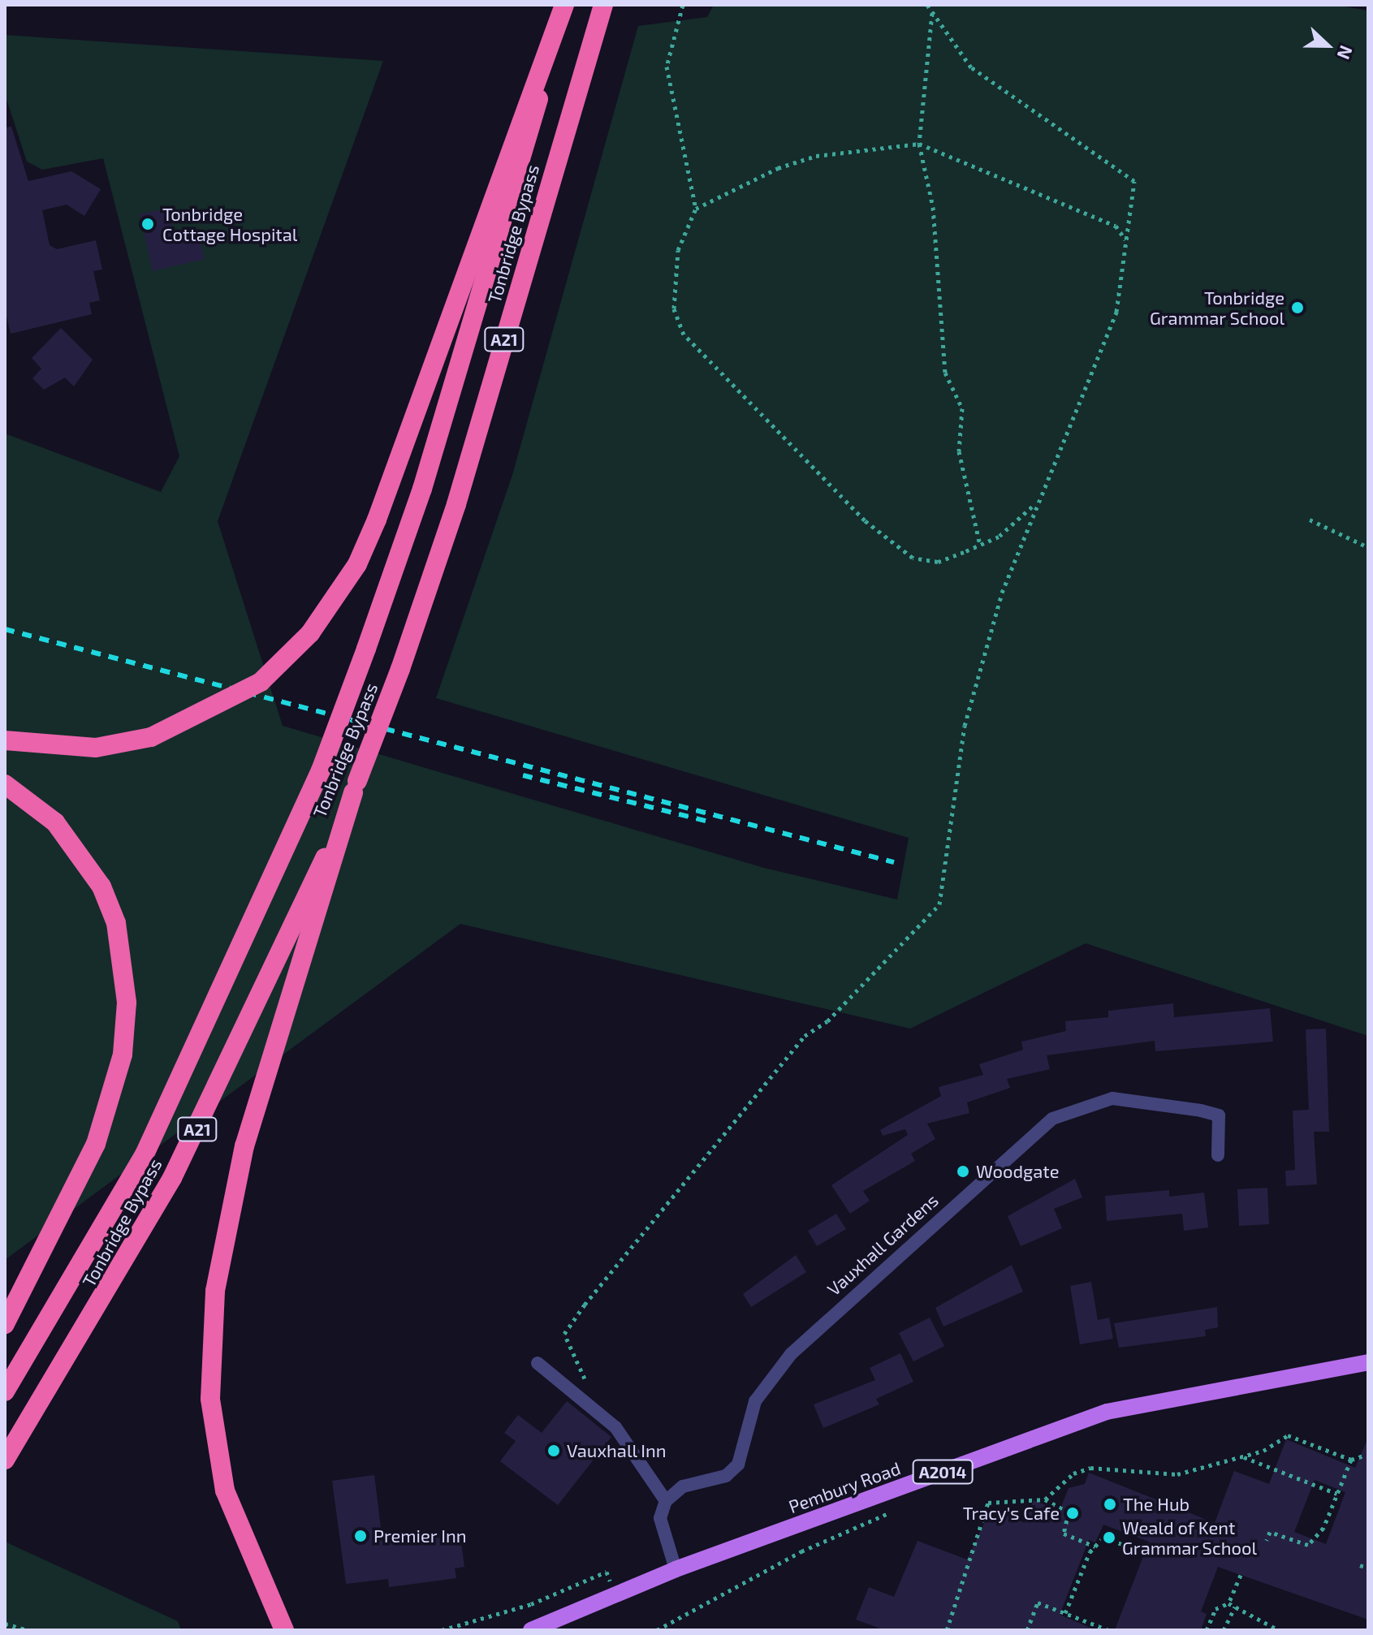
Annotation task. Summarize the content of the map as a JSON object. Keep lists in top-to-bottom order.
{
  "streets": {
    "highway": ["Tonbridge Bypass", "A21"],
    "main road": ["A2014", "Pembury Road"],
    "street": ["Vauxhall Gardens"]
  },
  "places": [
    "Tonbridge Cottage Hospital",
    "Tonbridge Grammar School",
    "Woodgate",
    "Vauxhall Inn",
    "The Hub",
    "Tracy's Cafe",
    "Premier Inn",
    "Weald of Kent Grammar School"
  ],
  "north": "right"
}
